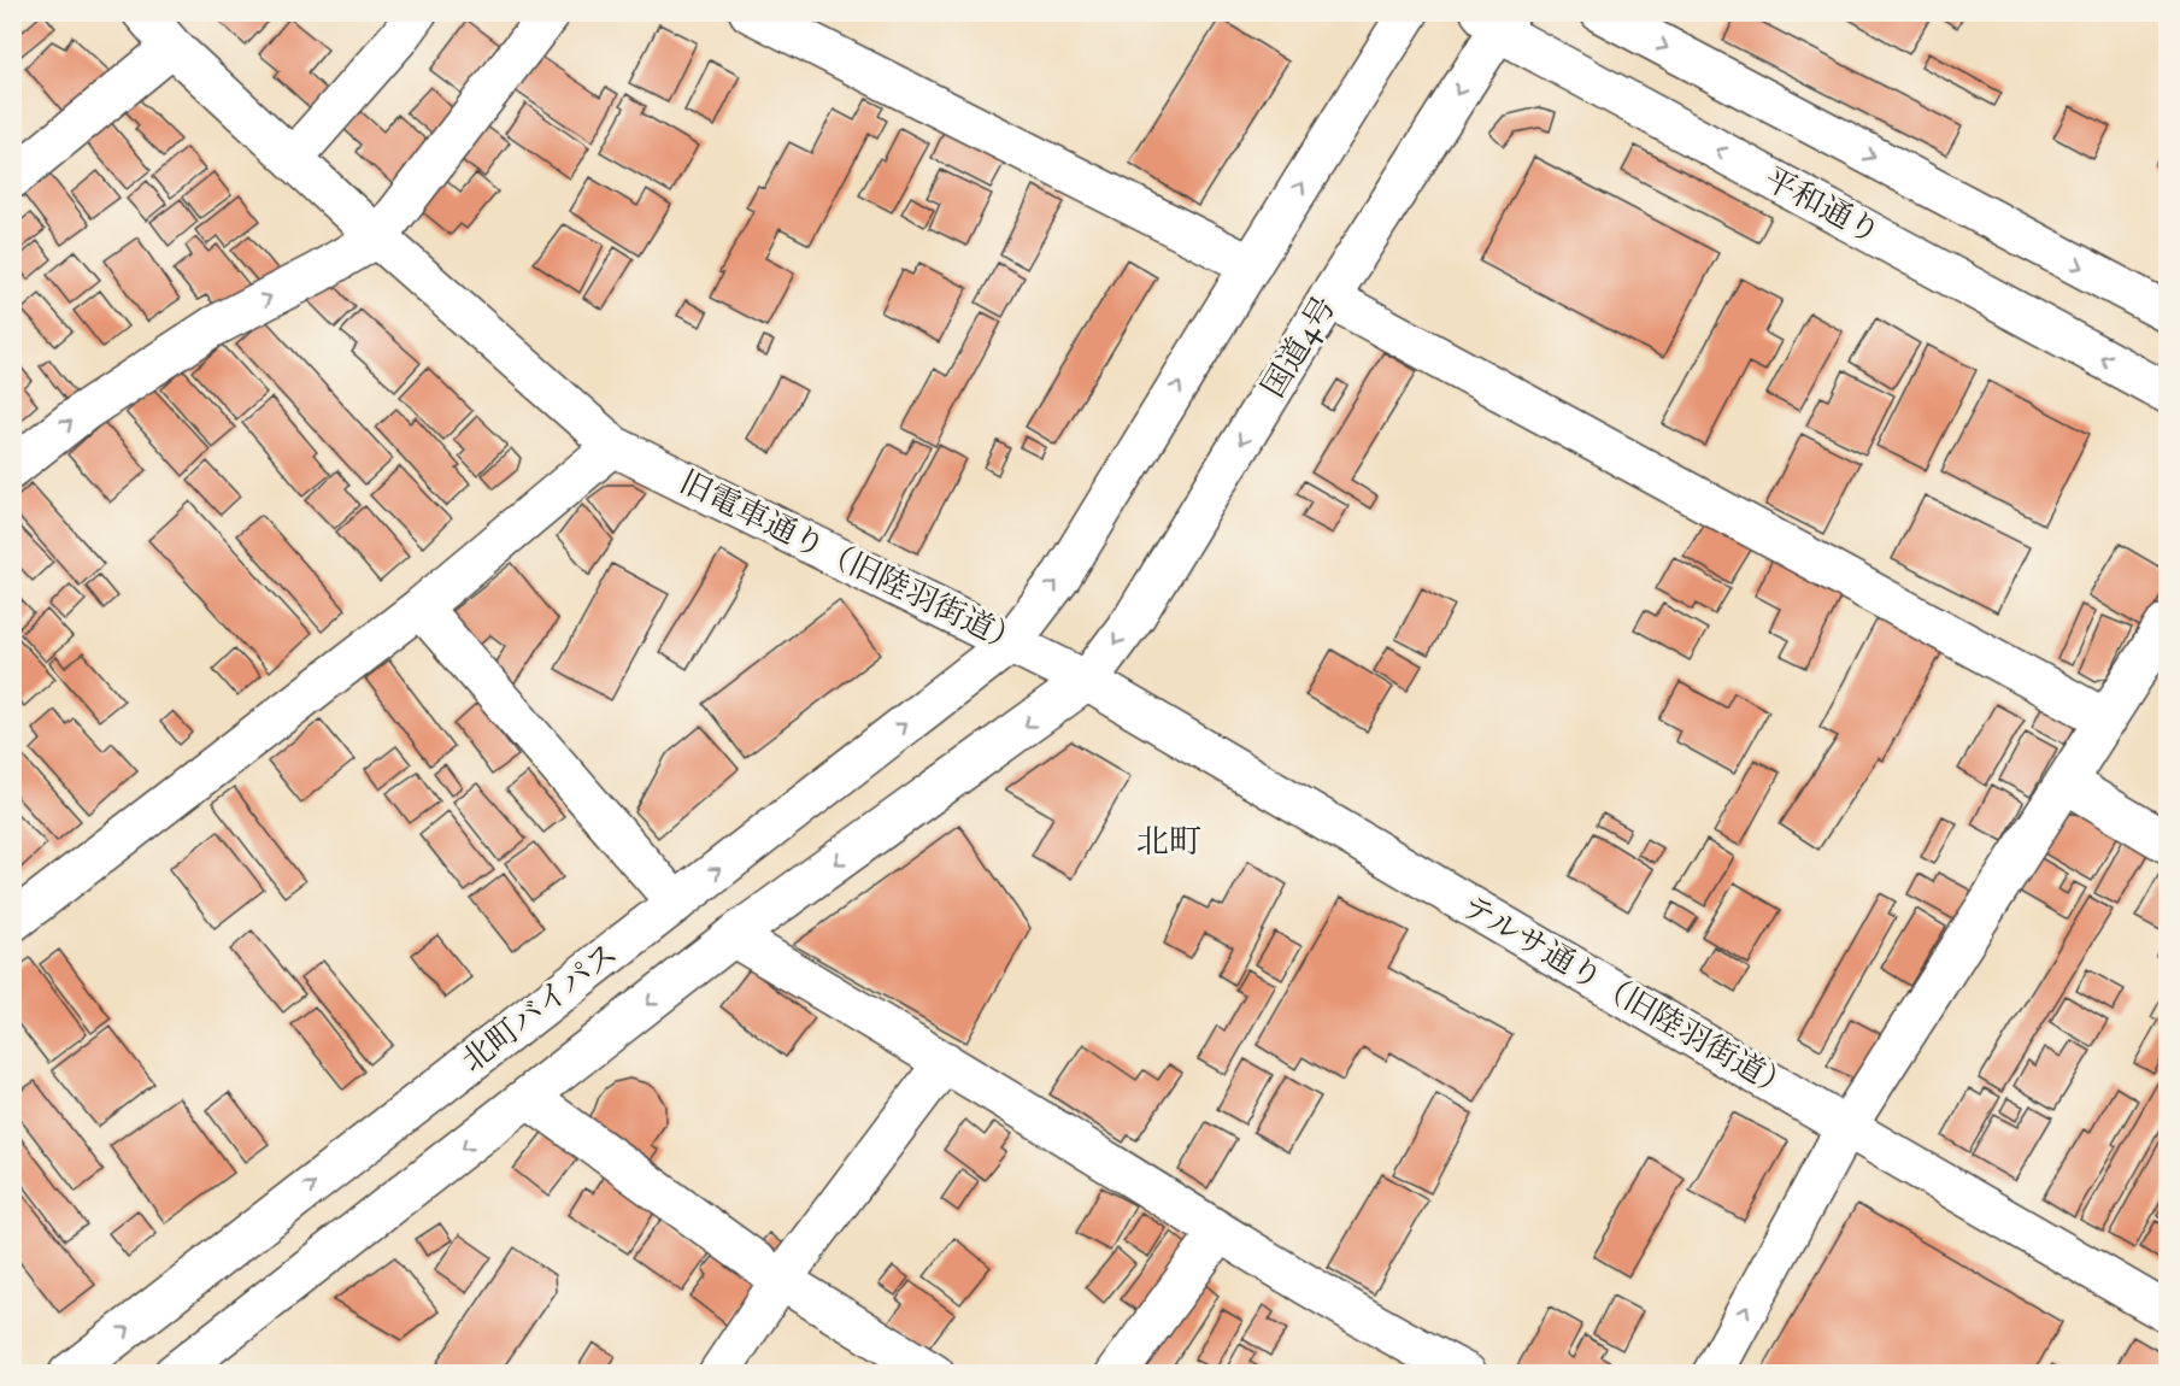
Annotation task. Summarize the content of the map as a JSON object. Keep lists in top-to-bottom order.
{
  "streets": {
    "main road": [
      "平和通り",
      "国道4号",
      "旧電車通り（旧陸羽街道）",
      "テルサ通り（旧陸羽街道）",
      "北町バイパス"
    ]
  },
  "crossings": [
    ["平和通り", "国道4号"],
    ["国道4号", "旧電車通り（旧陸羽街道）"],
    ["国道4号", "テルサ通り（旧陸羽街道）"],
    ["国道4号", "北町バイパス"],
    ["旧電車通り（旧陸羽街道）", "テルサ通り（旧陸羽街道）"],
    ["旧電車通り（旧陸羽街道）", "北町バイパス"],
    ["テルサ通り（旧陸羽街道）", "北町バイパス"]
  ],
  "districts": ["北町"]
}
